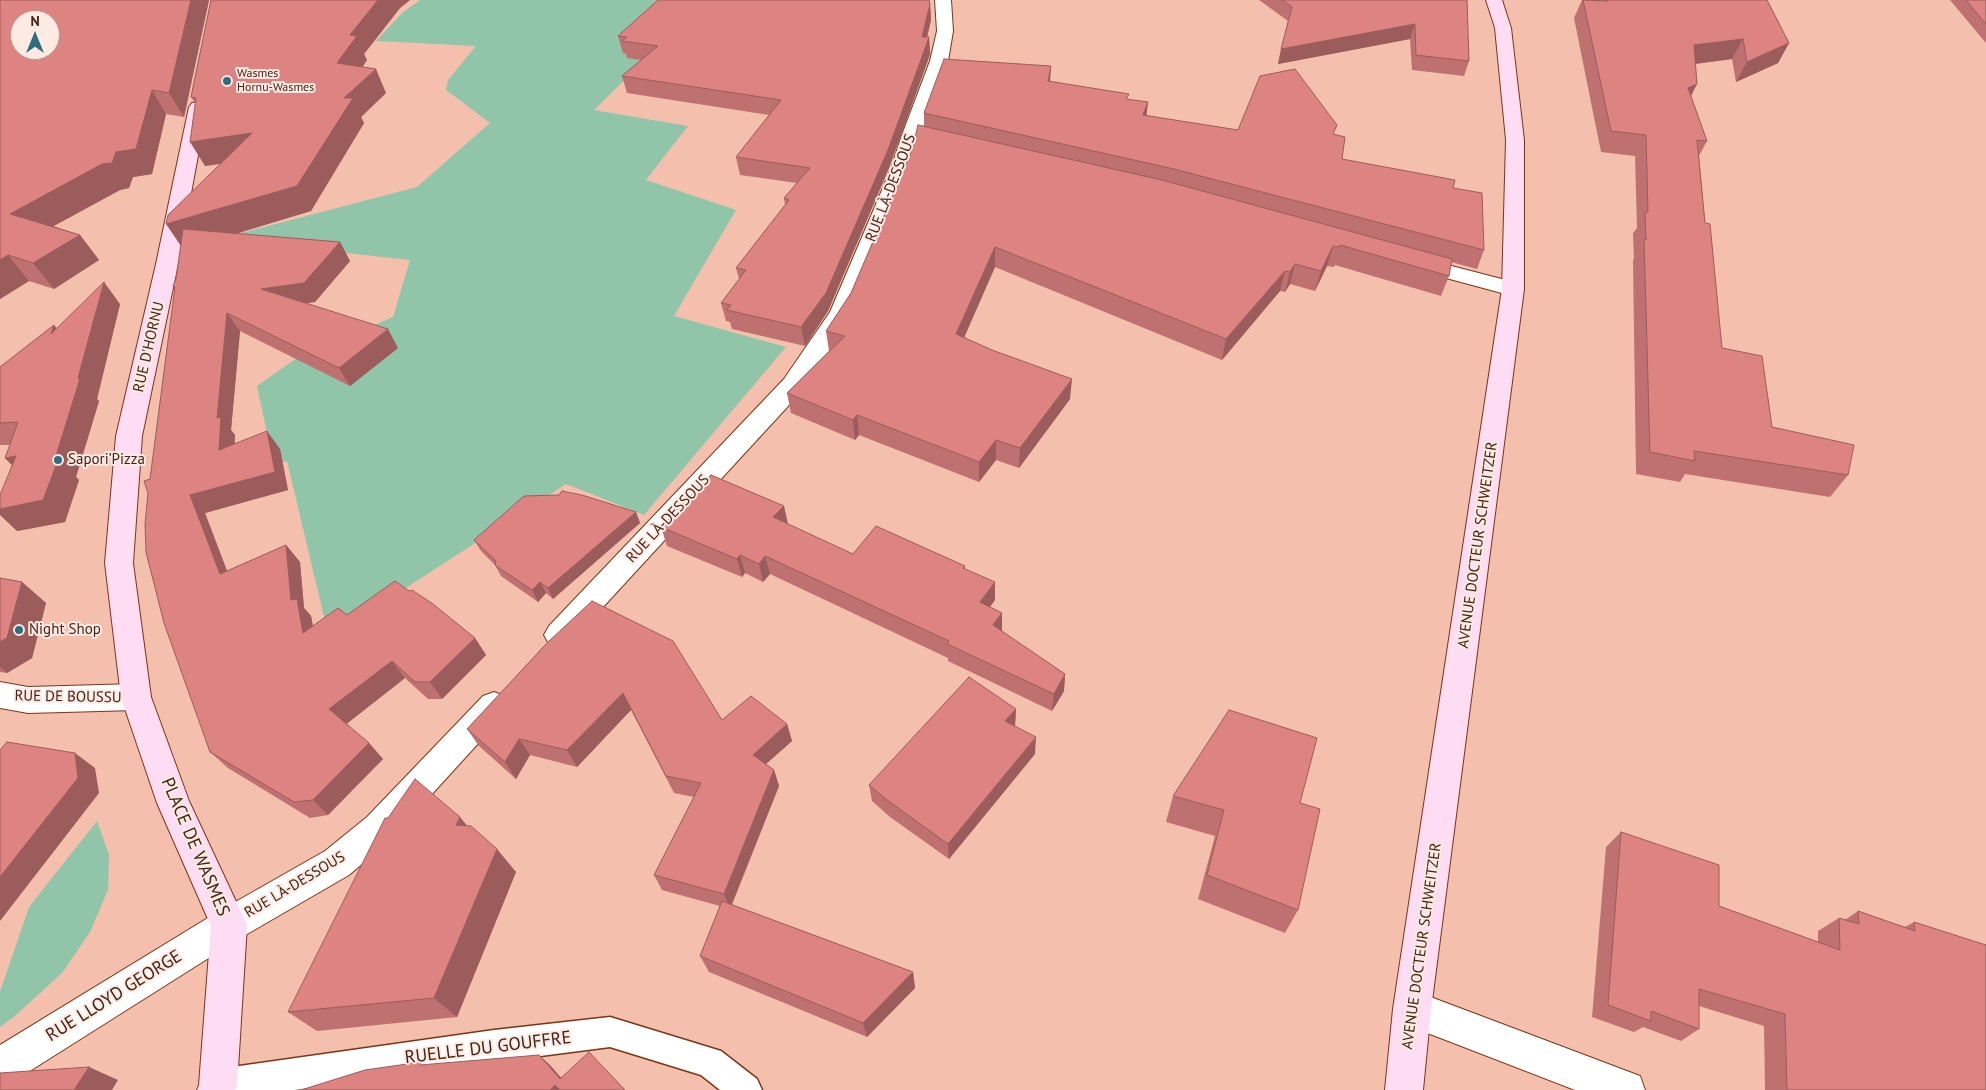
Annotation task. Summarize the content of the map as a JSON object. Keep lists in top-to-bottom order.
{
  "streets": {
    "street": [
      "RUE LÀ-DESSOUS",
      "RUE D'HORNU",
      "AVENUE DOCTEUR SCHWEITZER",
      "RUE DE BOUSSU",
      "PLACE DE WASMES",
      "RUE LLOYD GEORGE"
    ],
    "lane": ["RUELLE DU GOUFFRE"]
  },
  "crossings": [
    ["RUE LÀ-DESSOUS", "PLACE DE WASMES"],
    ["RUE LÀ-DESSOUS", "RUE LLOYD GEORGE"],
    ["RUE D'HORNU", "RUE DE BOUSSU"],
    ["RUE D'HORNU", "PLACE DE WASMES"],
    ["RUE DE BOUSSU", "PLACE DE WASMES"],
    ["PLACE DE WASMES", "RUE LLOYD GEORGE"],
    ["PLACE DE WASMES", "RUELLE DU GOUFFRE"]
  ],
  "places": ["Wasmes Hornu-Wasmes", "Sapori’Pizza", "Night Shop"],
  "north": "top"
}
